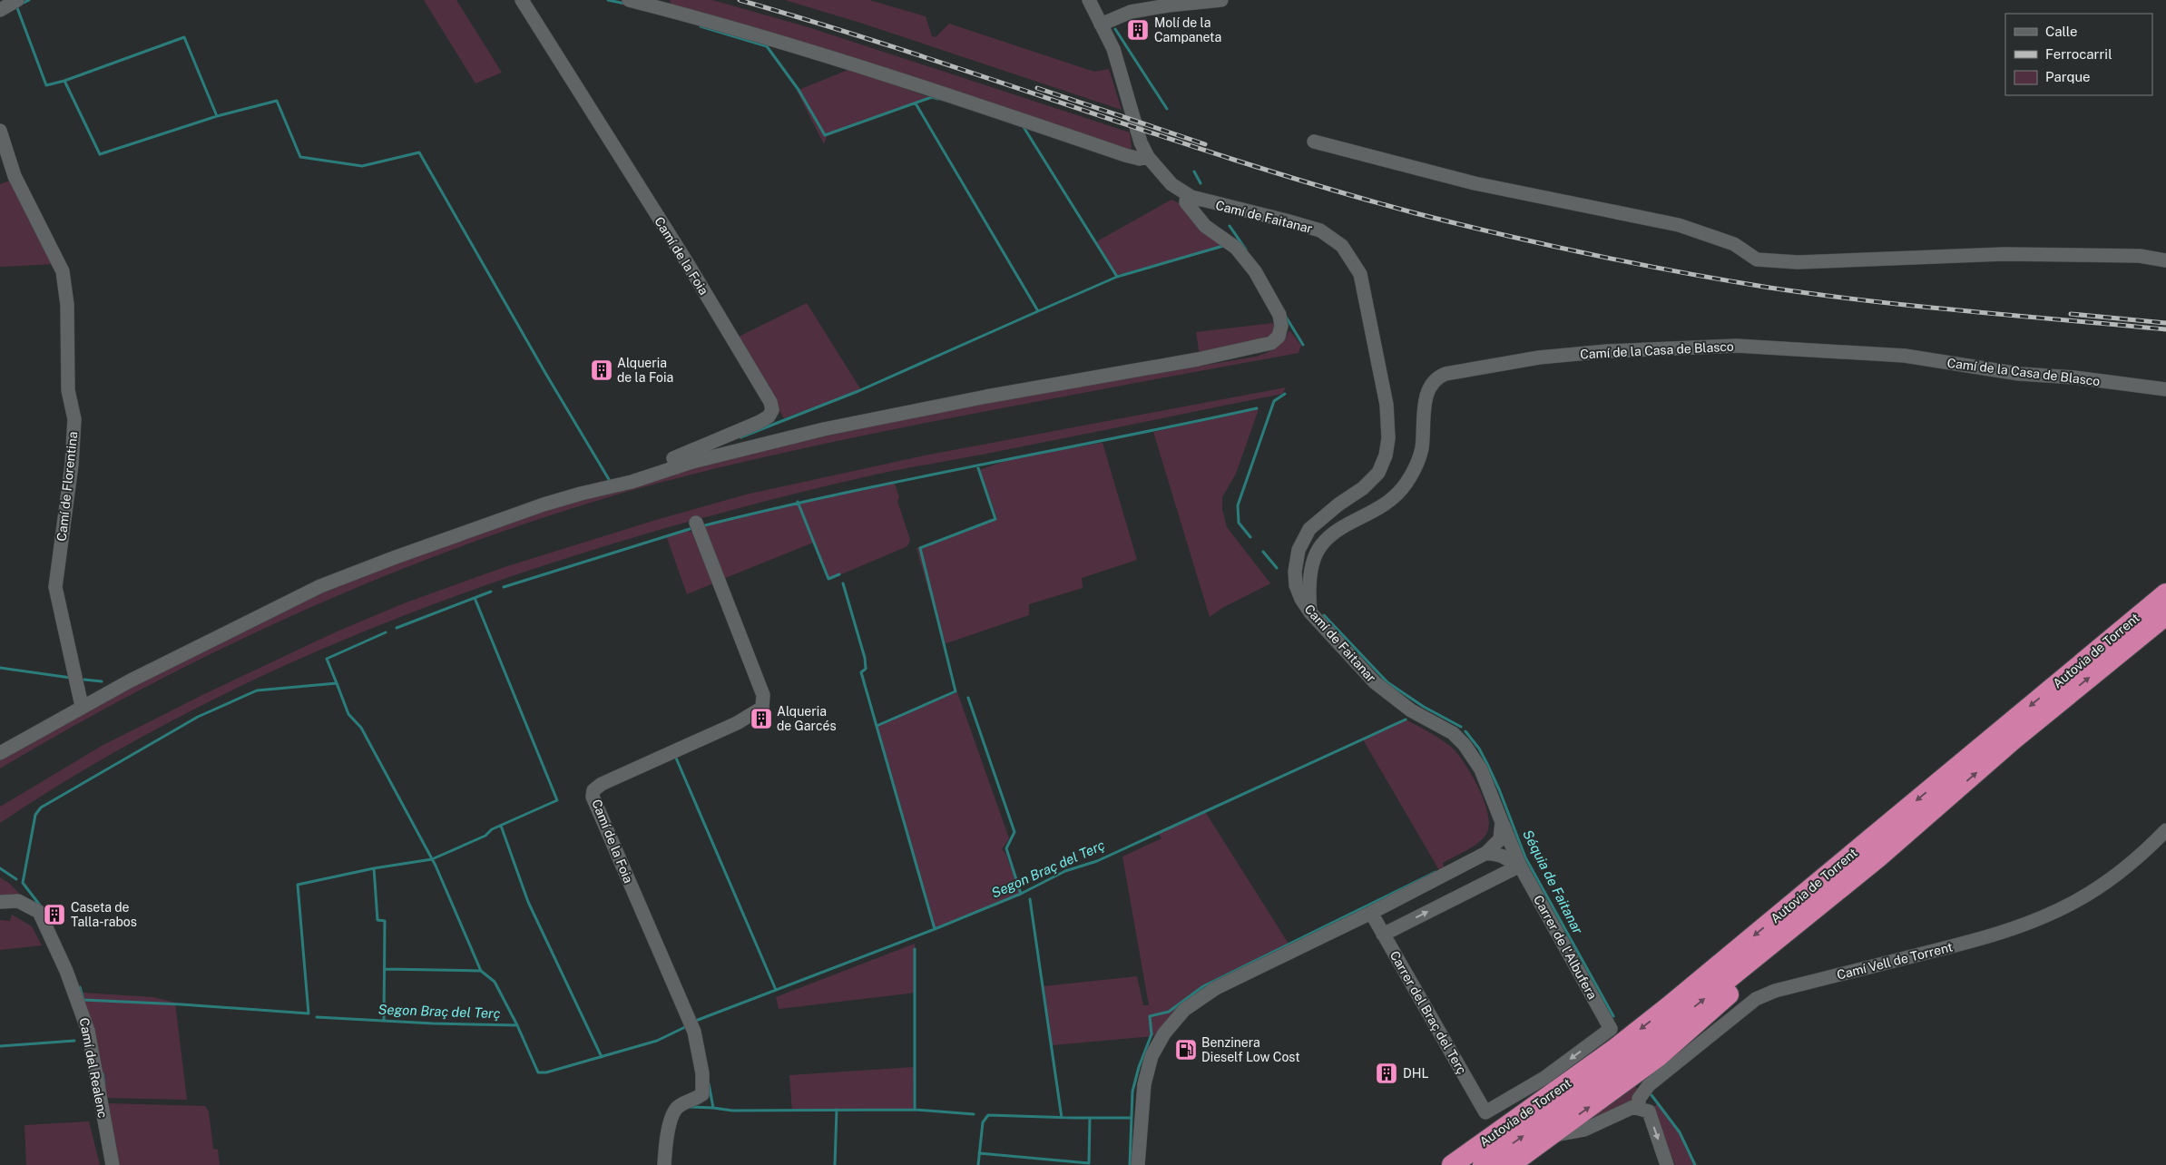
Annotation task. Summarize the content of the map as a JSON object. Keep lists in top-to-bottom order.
{
  "streets": {
    "highway": ["Autovia de Torrent"],
    "street": [
      "Camí de Faitanar",
      "Camí de la Foia",
      "Camí de la Casa de Blasco",
      "Camí de Florentina",
      "Carrer de l'Albufera",
      "Camí Vell de Torrent",
      "Carrer del Braç del Terç",
      "Camí del Realenc"
    ]
  },
  "crossings": [
    ["Camí de Faitanar", "Camí de la Casa de Blasco"],
    ["Camí de Faitanar", "Carrer de l'Albufera"],
    ["Carrer de l'Albufera", "Carrer del Braç del Terç"]
  ],
  "water": ["Segon Braç del Terç", "Séquia de Faitanar"],
  "places": {
    "building": [
      "Molí de la Campaneta",
      "Alqueria de la Foia",
      "Alqueria de Garcés",
      "Caseta de Talla-rabos",
      "DHL"
    ],
    "fuel station": ["Benzinera Dieself Low Cost"]
  },
  "legend": ["Calle", "Ferrocarril", "Parque"]
}
